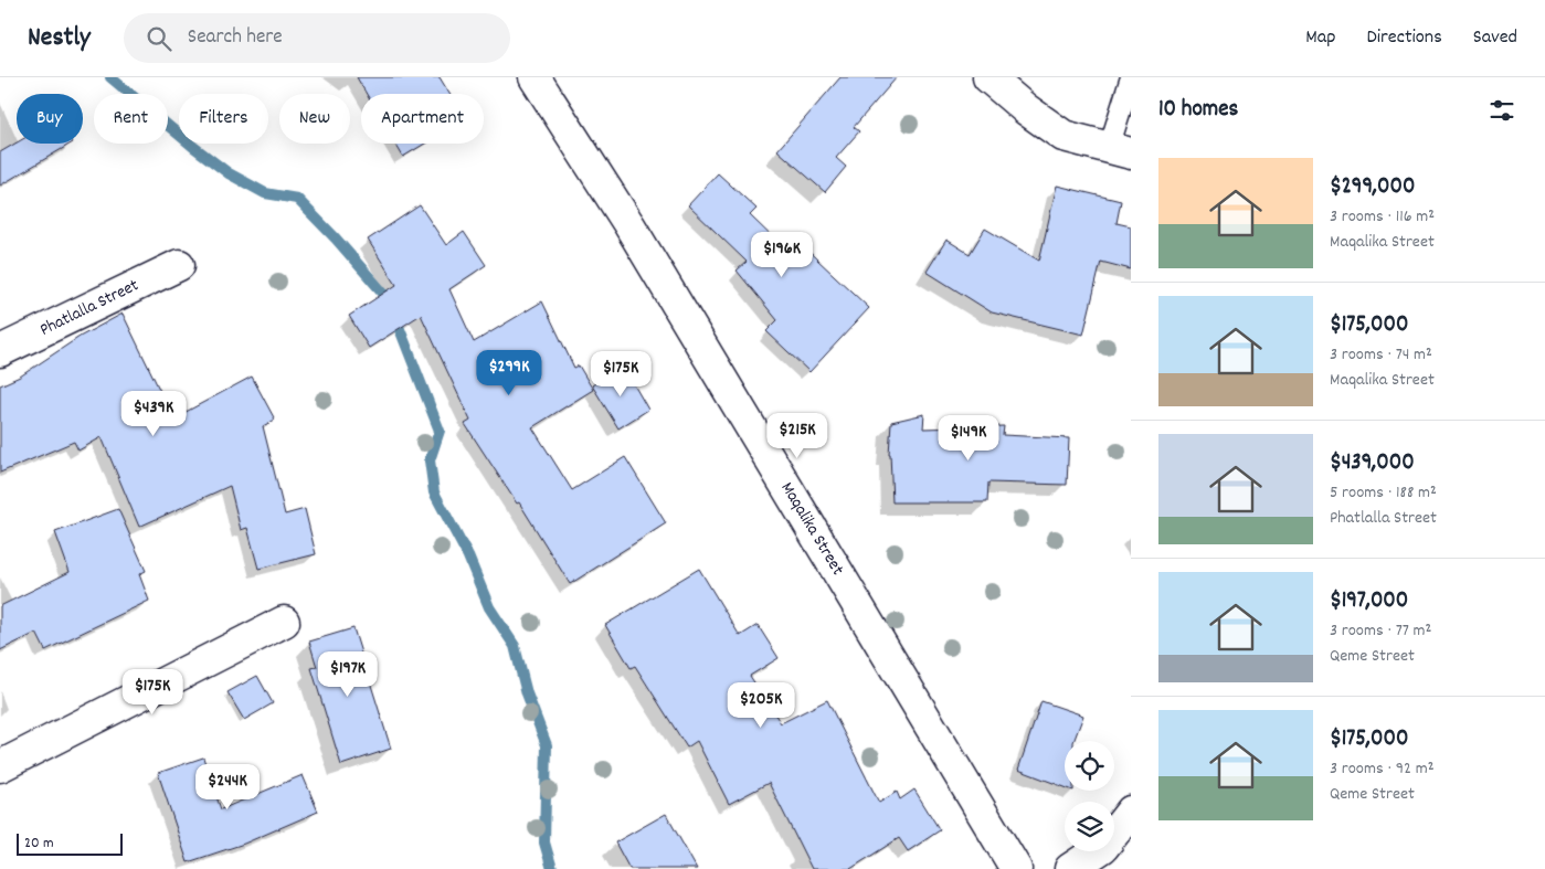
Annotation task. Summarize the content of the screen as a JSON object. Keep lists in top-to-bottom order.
{
  "streets": {
    "street": ["Phatlalla Street", "Maqalika Street"]
  },
  "scale_bar": "20 m",
  "page": {
    "header": "Nestly",
    "search": "Search here",
    "nav": ["Map", "Directions", "Saved"],
    "heading": "10 homes",
    "chip": [
      "Buy",
      "Rent",
      "Filters",
      "New",
      "Apartment"
    ],
    "list": [
      {
        "name": "$299,000",
        "note": "3 rooms · 116 m² · Maqalika Street"
      },
      {
        "name": "$175,000",
        "note": "3 rooms · 74 m² · Maqalika Street"
      },
      {
        "name": "$439,000",
        "note": "5 rooms · 188 m² · Phatlalla Street"
      },
      {
        "name": "$197,000",
        "note": "3 rooms · 77 m² · Qeme Street"
      },
      {
        "name": "$175,000",
        "note": "3 rooms · 92 m² · Qeme Street"
      }
    ],
    "price": [
      "$196K",
      "$299K",
      "$175K",
      "$439K",
      "$215K",
      "$149K",
      "$197K",
      "$175K",
      "$205K",
      "$244K"
    ],
    "scale": "20 m"
  }
}
